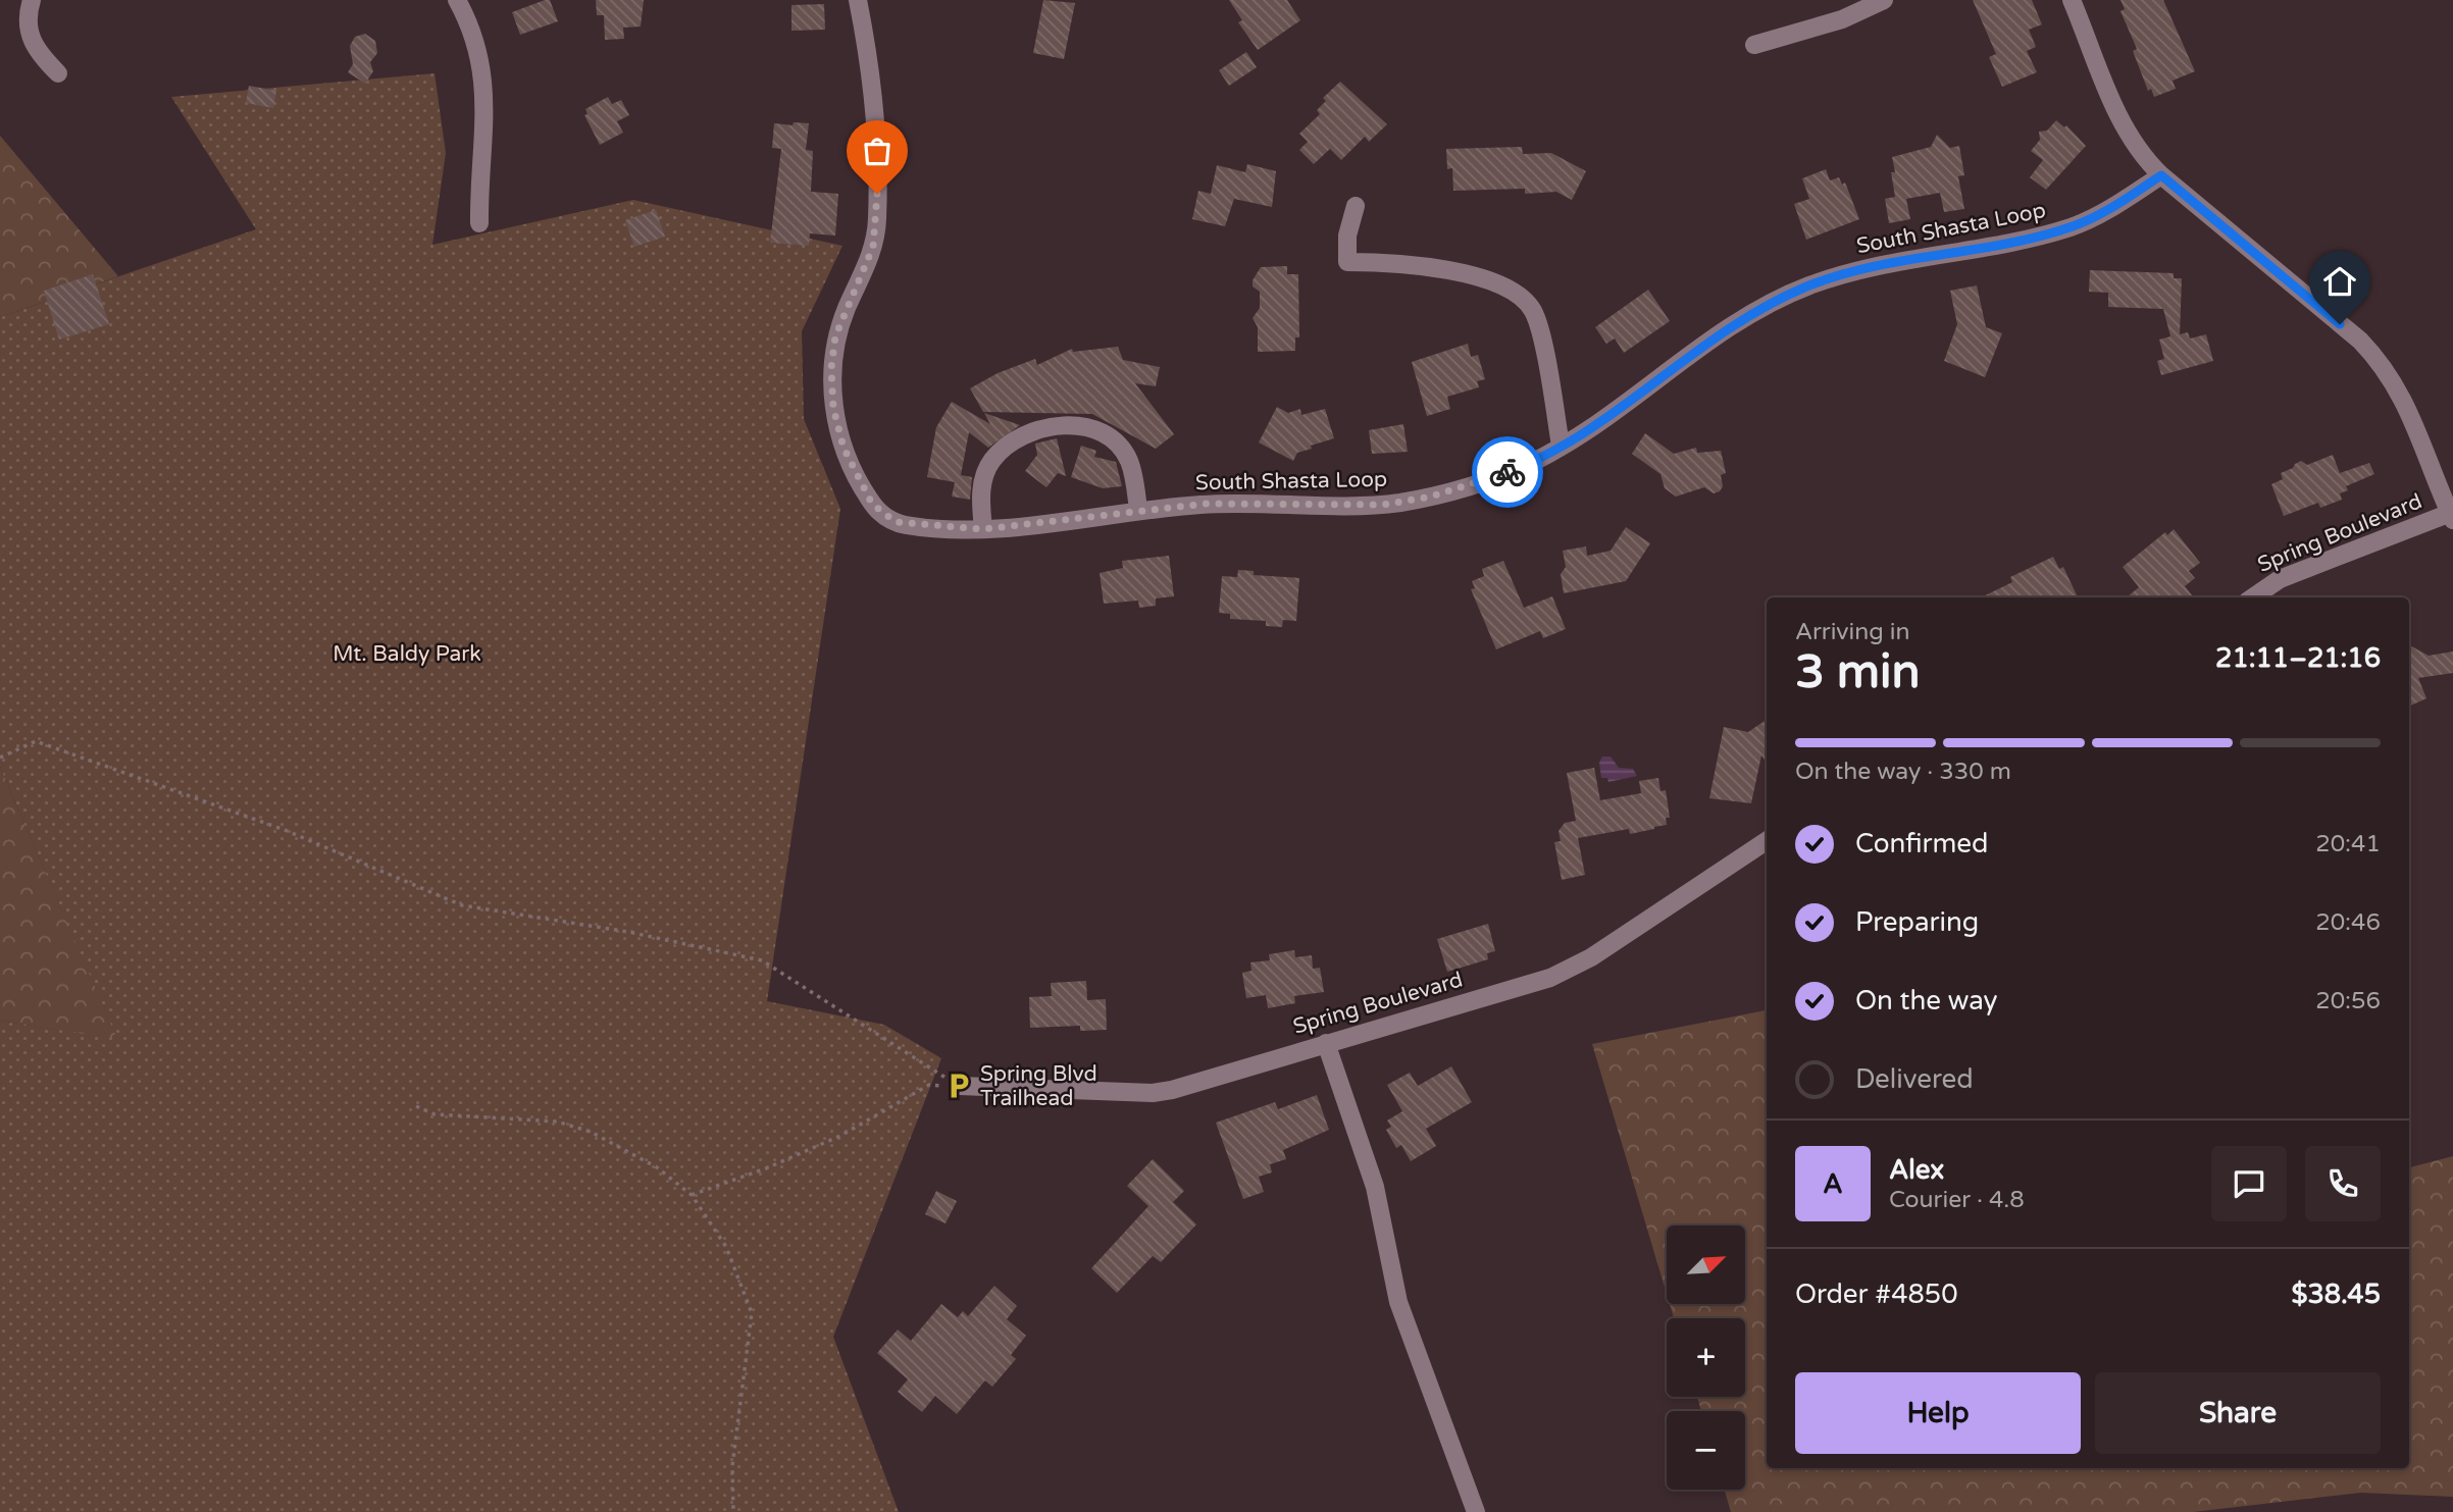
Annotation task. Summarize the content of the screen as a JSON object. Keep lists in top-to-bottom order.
{
  "streets": {
    "street": ["South Shasta Loop", "Spring Boulevard"]
  },
  "parks": ["Mt. Baldy Park"],
  "places": {
    "parking": ["Spring Blvd Trailhead"]
  },
  "north": "top right",
  "page": {
    "heading": ["3 min", "Arriving in", "21:11–21:16"],
    "panel": [
      "Alex",
      "Courier · 4.8",
      "Order #4850",
      "$38.45"
    ],
    "bar": "On the way · 330 m",
    "list": [
      ["Confirmed", "20:41"],
      ["Preparing", "20:46"],
      ["On the way", "20:56"],
      "Delivered"
    ],
    "round": "A",
    "map_buttons": ["+", "−"],
    "buttons": ["Help", "Share"]
  }
}
